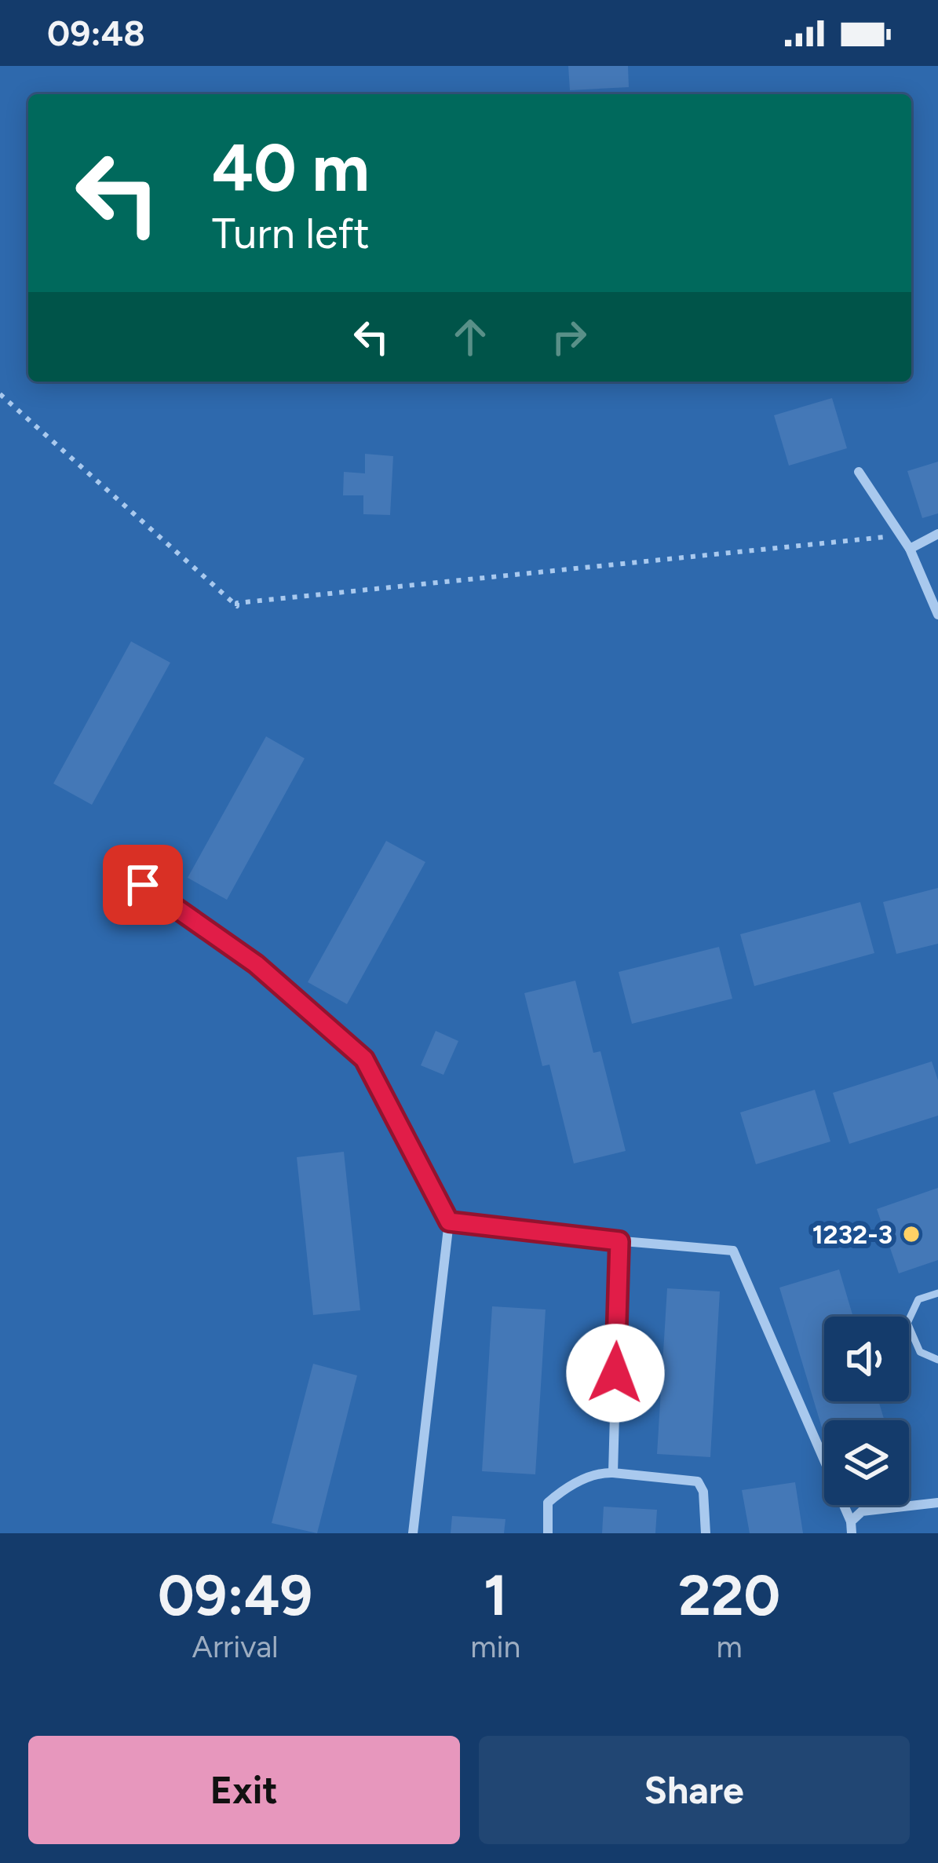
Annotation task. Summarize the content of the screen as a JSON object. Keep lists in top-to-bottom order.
{
  "places": ["1232-3"],
  "page": {
    "status": "09:48",
    "turn": ["40 m", "Turn left"],
    "eta": [
      "09:49",
      "Arrival",
      "1",
      "min",
      "220",
      "m"
    ],
    "buttons": ["Exit", "Share"]
  }
}
